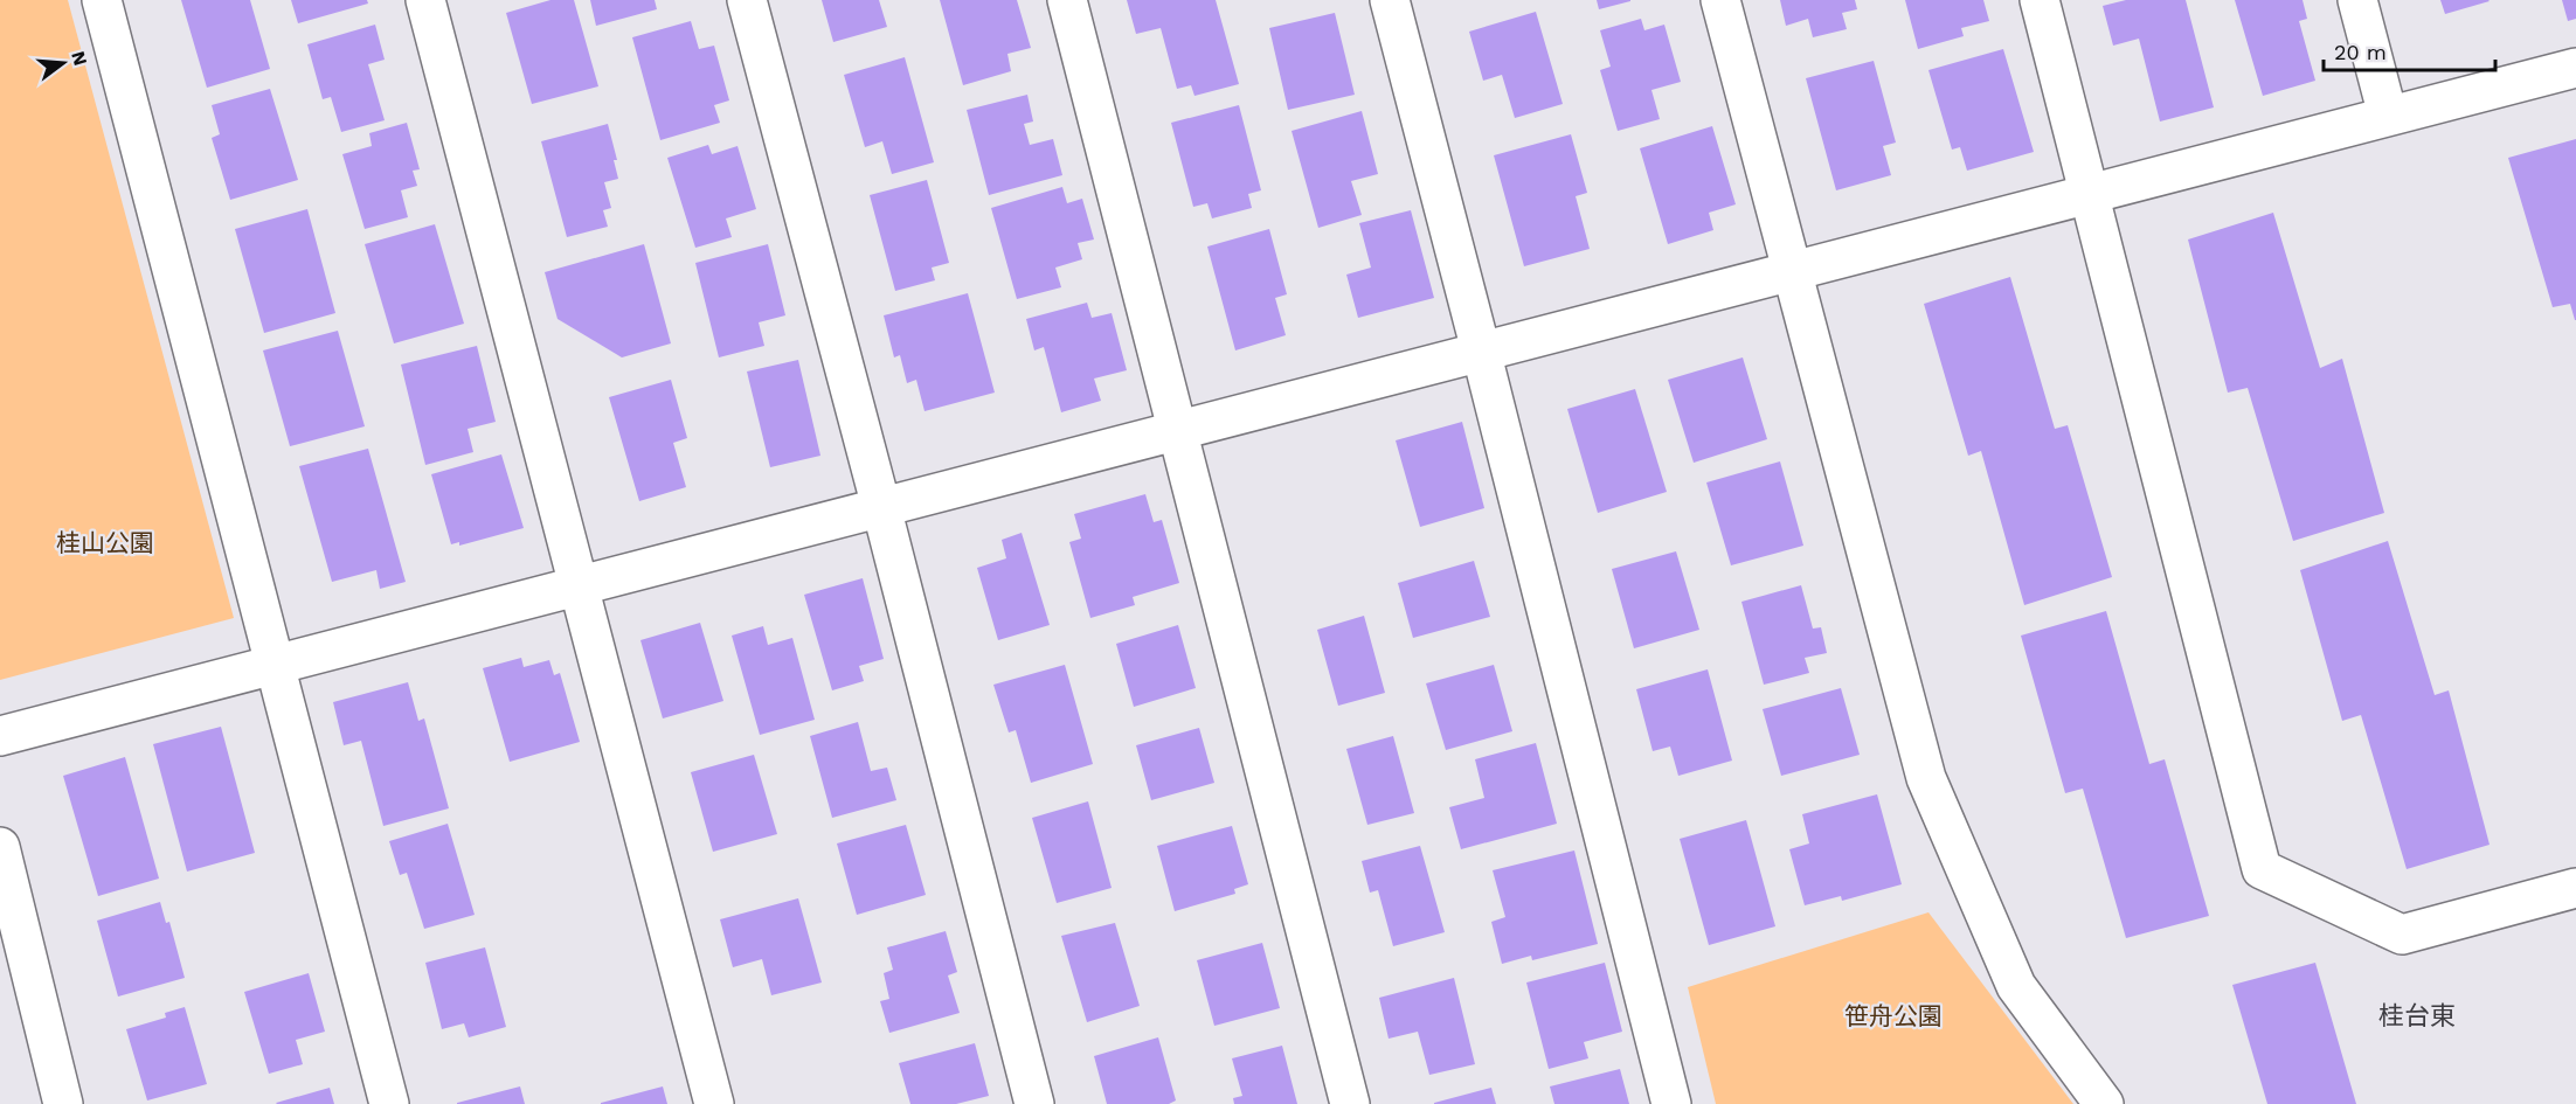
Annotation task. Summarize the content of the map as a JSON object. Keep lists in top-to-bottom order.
{
  "districts": ["桂台東"],
  "parks": ["桂山公園", "笹舟公園"],
  "scale_bar": "20 m",
  "north": "right"
}
